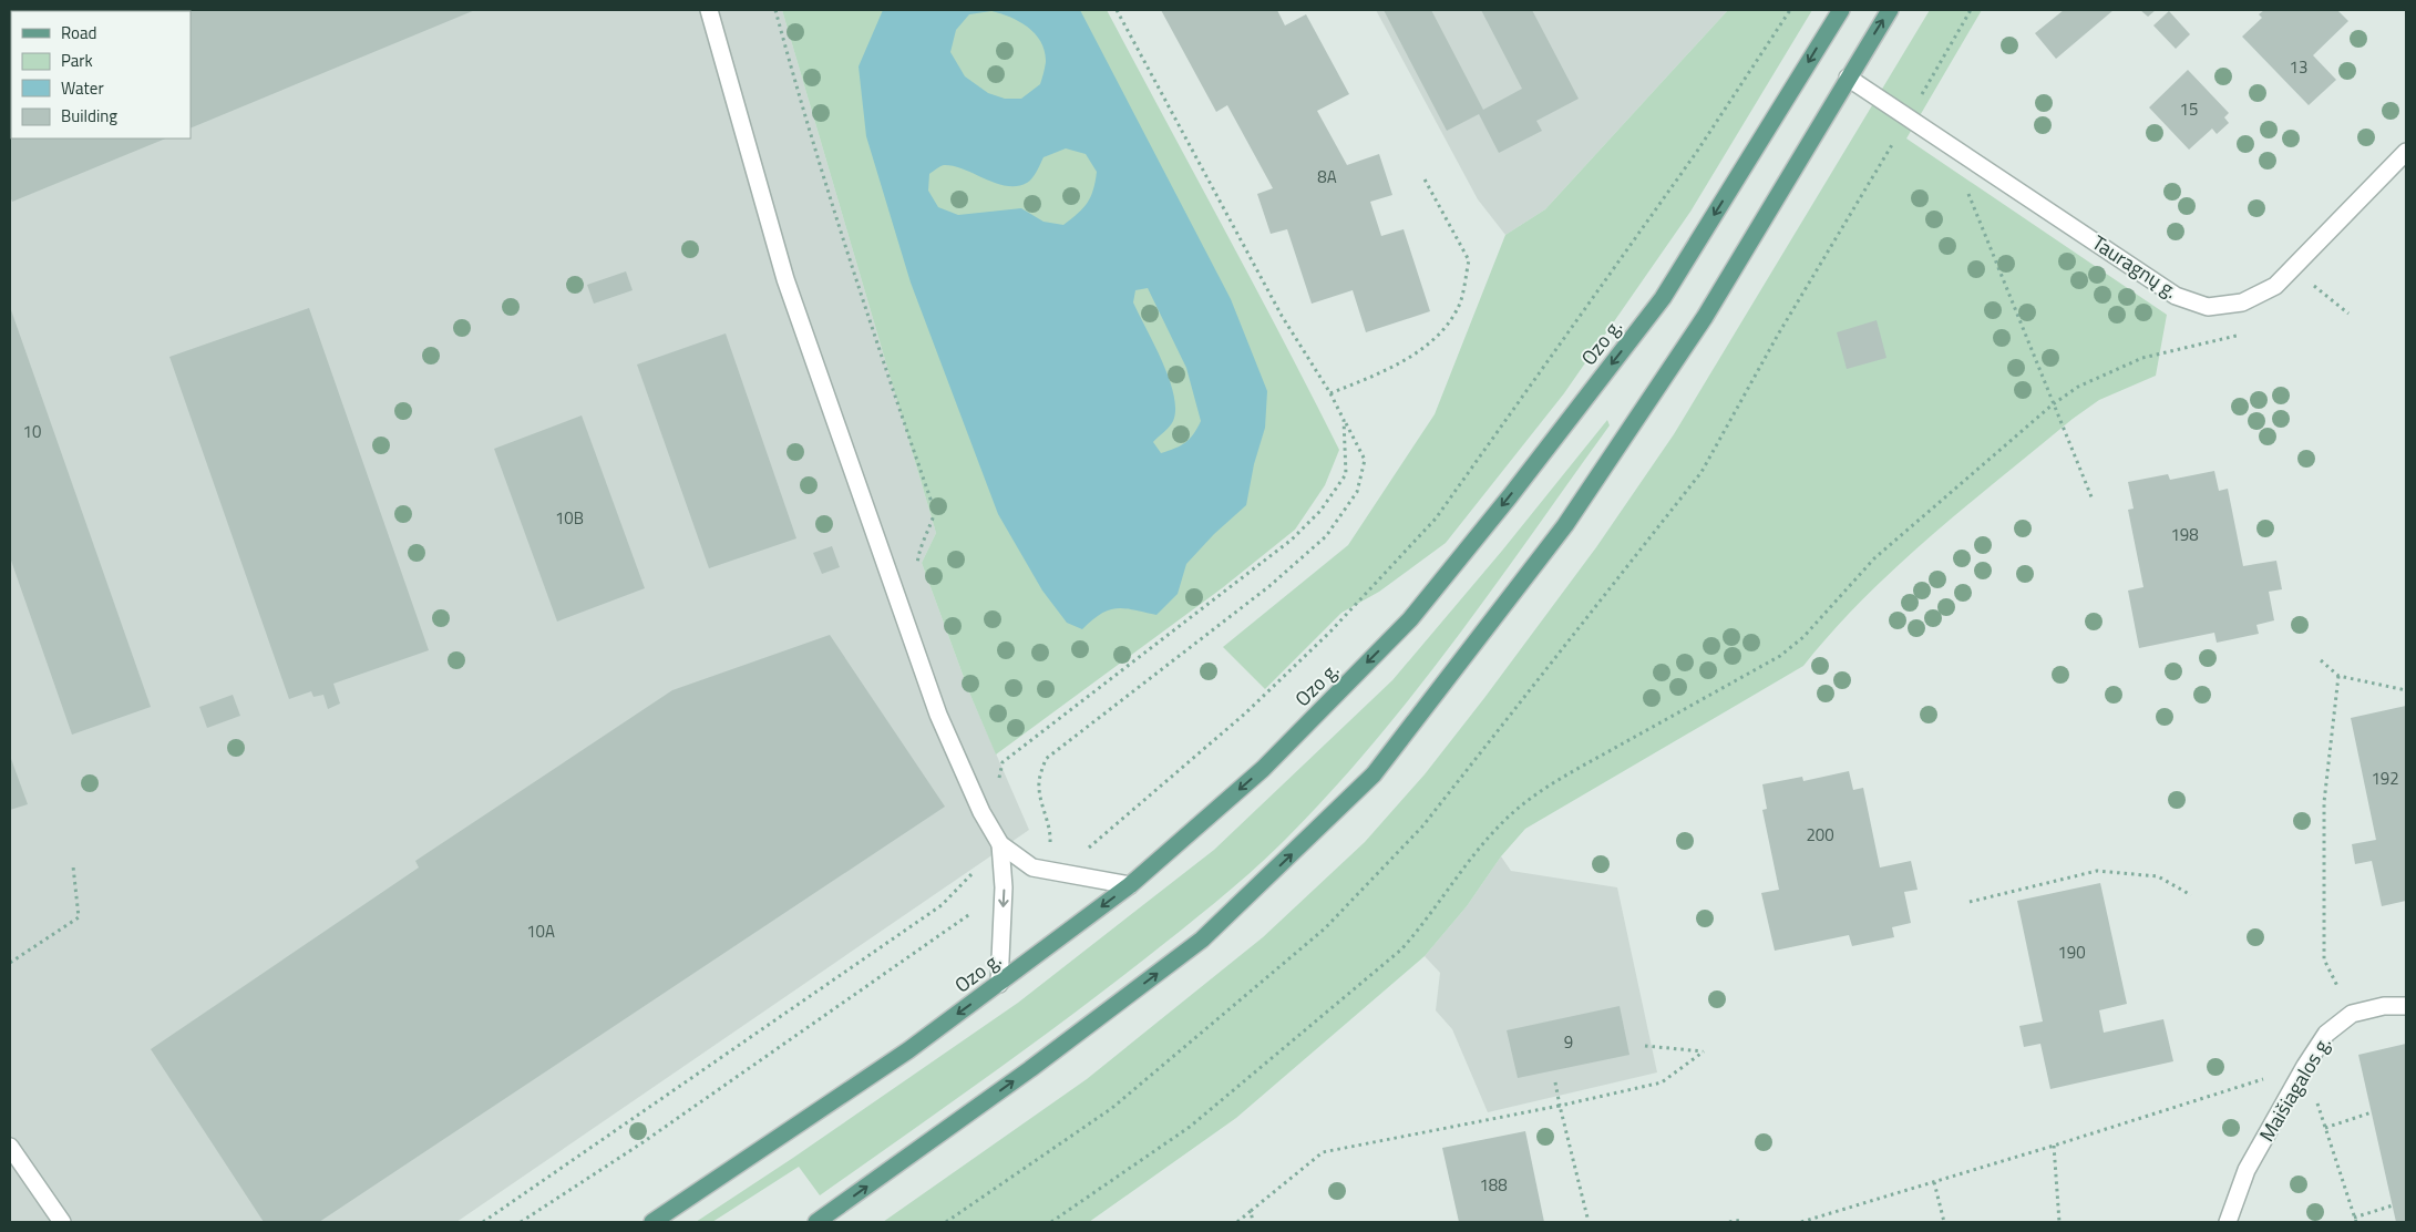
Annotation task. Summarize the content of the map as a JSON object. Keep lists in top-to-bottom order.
{
  "streets": {
    "main road": ["Ozo g."],
    "street": ["Tauragnų g.", "Maišiagalos g."]
  },
  "house_numbers": [
    "13",
    "15",
    "8A",
    "10",
    "10B",
    "198",
    "192",
    "200",
    "10A",
    "190",
    "9",
    "188"
  ],
  "legend": [
    "Road",
    "Park",
    "Water",
    "Building"
  ]
}
